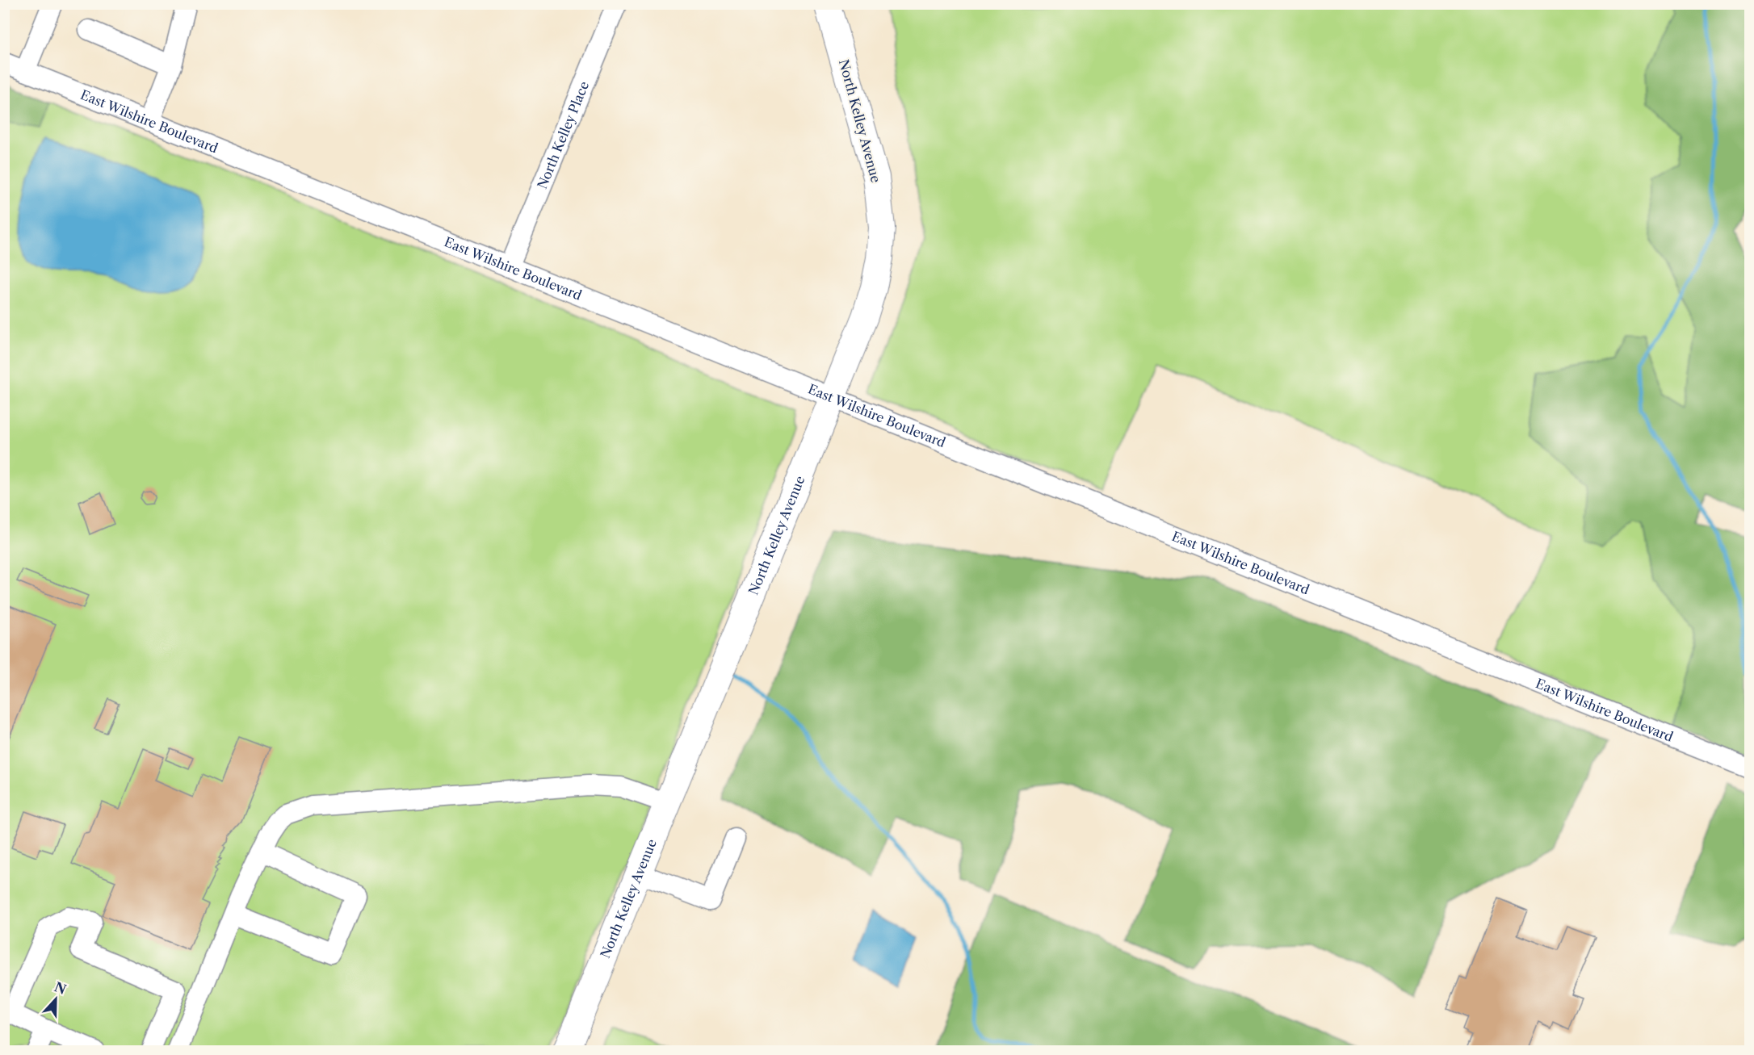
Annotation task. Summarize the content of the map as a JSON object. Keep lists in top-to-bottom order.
{
  "streets": {
    "main road": ["North Kelley Avenue"],
    "street": ["East Wilshire Boulevard", "North Kelley Place"]
  },
  "crossings": [
    ["North Kelley Avenue", "East Wilshire Boulevard"],
    ["East Wilshire Boulevard", "North Kelley Place"]
  ],
  "north": "top"
}
